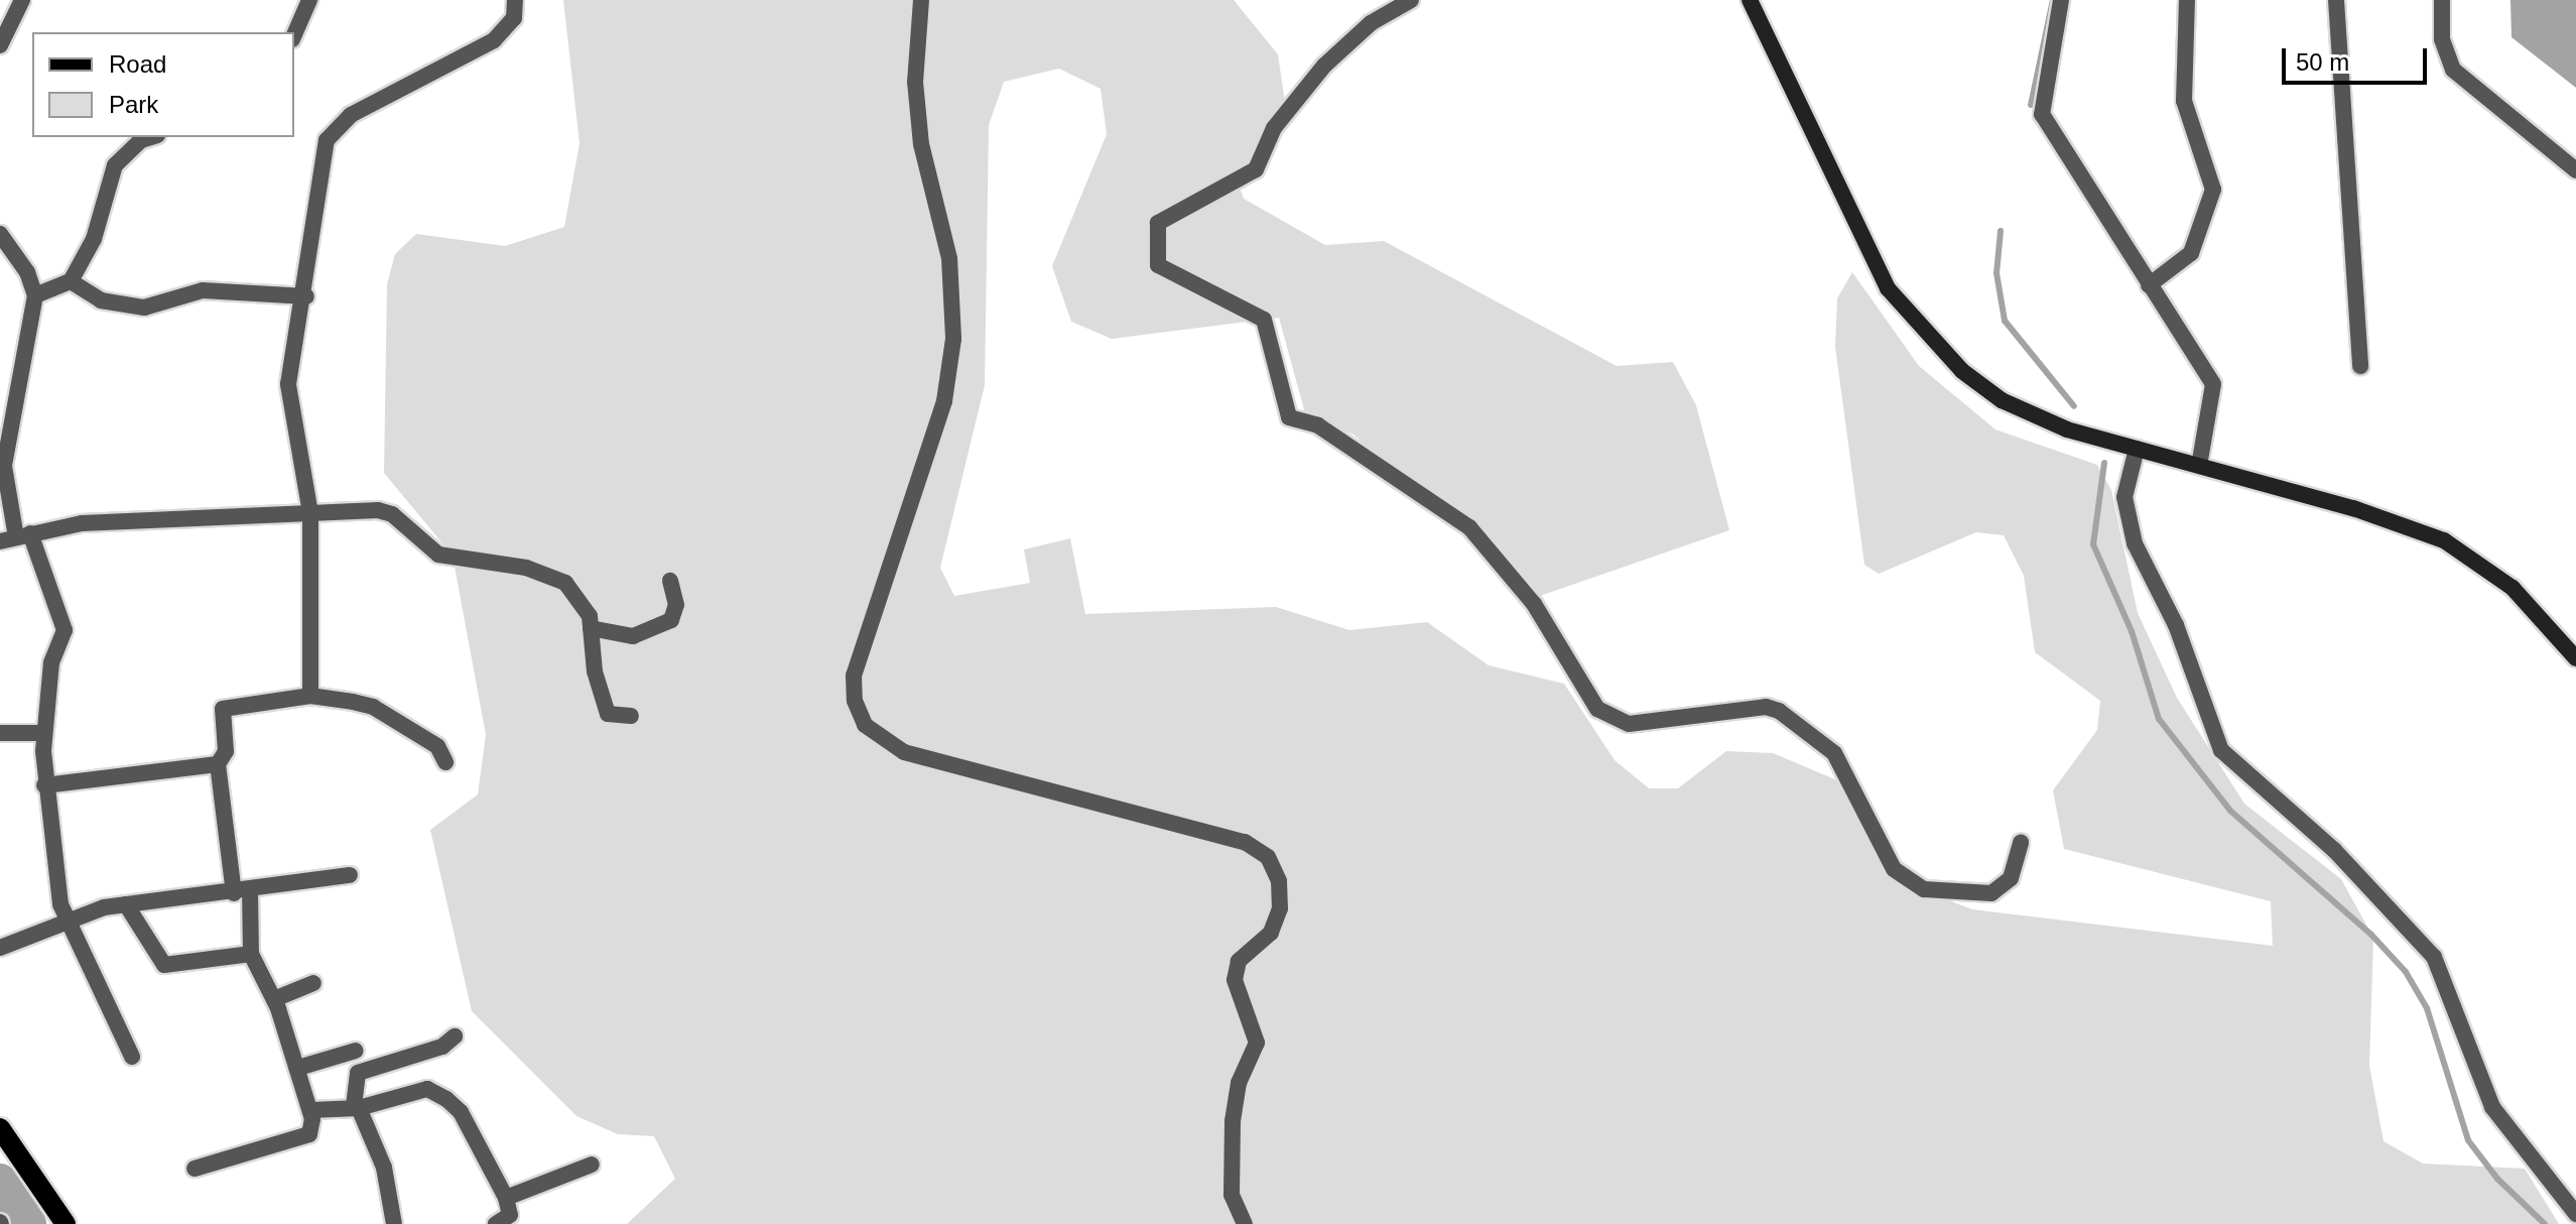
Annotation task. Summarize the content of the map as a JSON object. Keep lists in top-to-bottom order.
{
  "legend": ["Road", "Park"],
  "scale_bar": "50 m"
}
